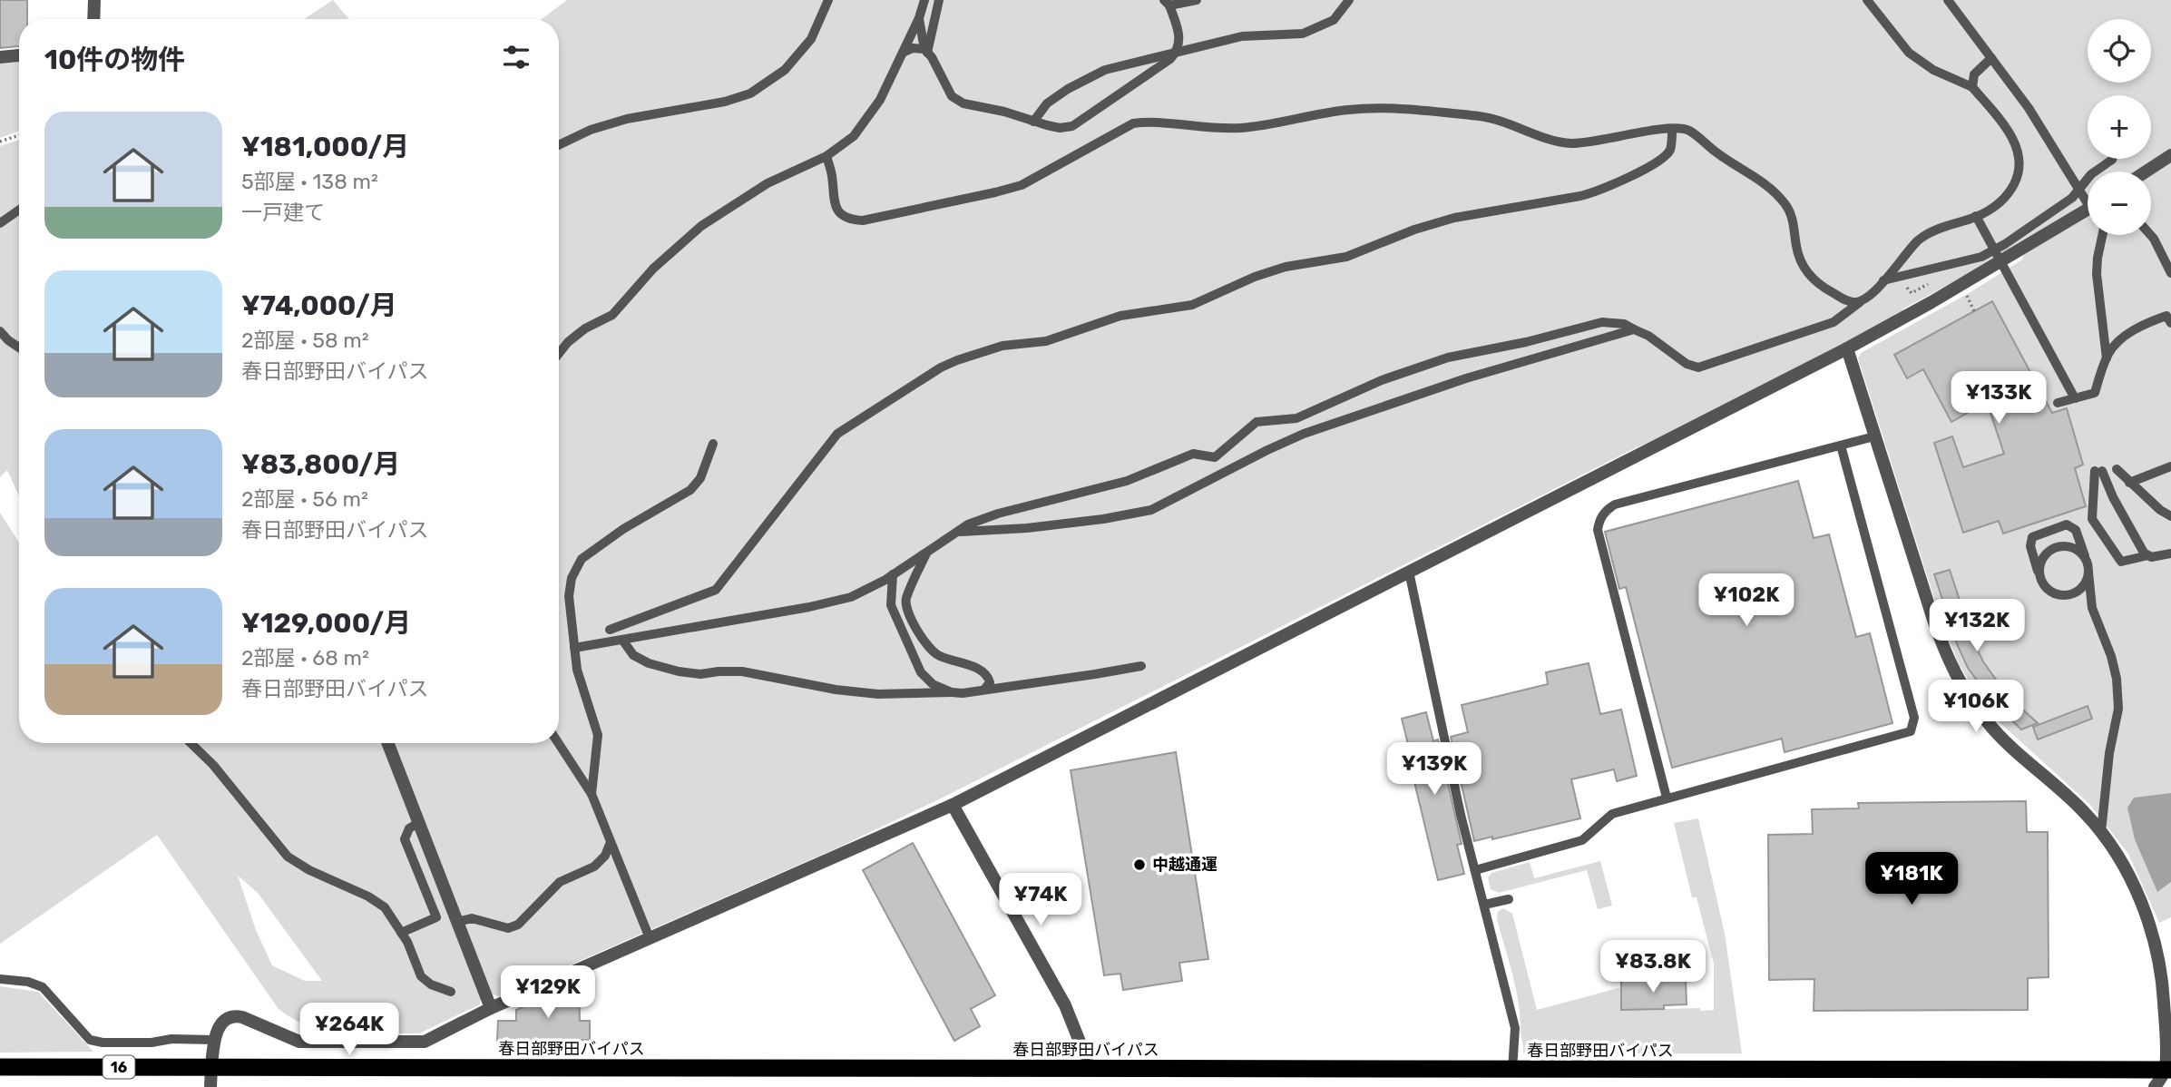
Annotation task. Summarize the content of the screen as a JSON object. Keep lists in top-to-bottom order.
{
  "streets": {
    "highway": ["春日部野田バイパス", "16"]
  },
  "places": ["中越通運"],
  "page": {
    "map_buttons": ["+", "−"],
    "heading": "10件の物件",
    "list": [
      {
        "name": "¥181,000/月",
        "note": "5部屋 · 138 m² · 一戸建て"
      },
      {
        "name": "¥74,000/月",
        "note": "2部屋 · 58 m² · 春日部野田バイパス"
      },
      {
        "name": "¥83,800/月",
        "note": "2部屋 · 56 m² · 春日部野田バイパス"
      },
      {
        "name": "¥129,000/月",
        "note": "2部屋 · 68 m² · 春日部野田バイパス"
      }
    ],
    "price": [
      "¥133K",
      "¥102K",
      "¥132K",
      "¥106K",
      "¥139K",
      "¥181K",
      "¥74K",
      "¥83.8K",
      "¥129K",
      "¥264K"
    ]
  }
}
